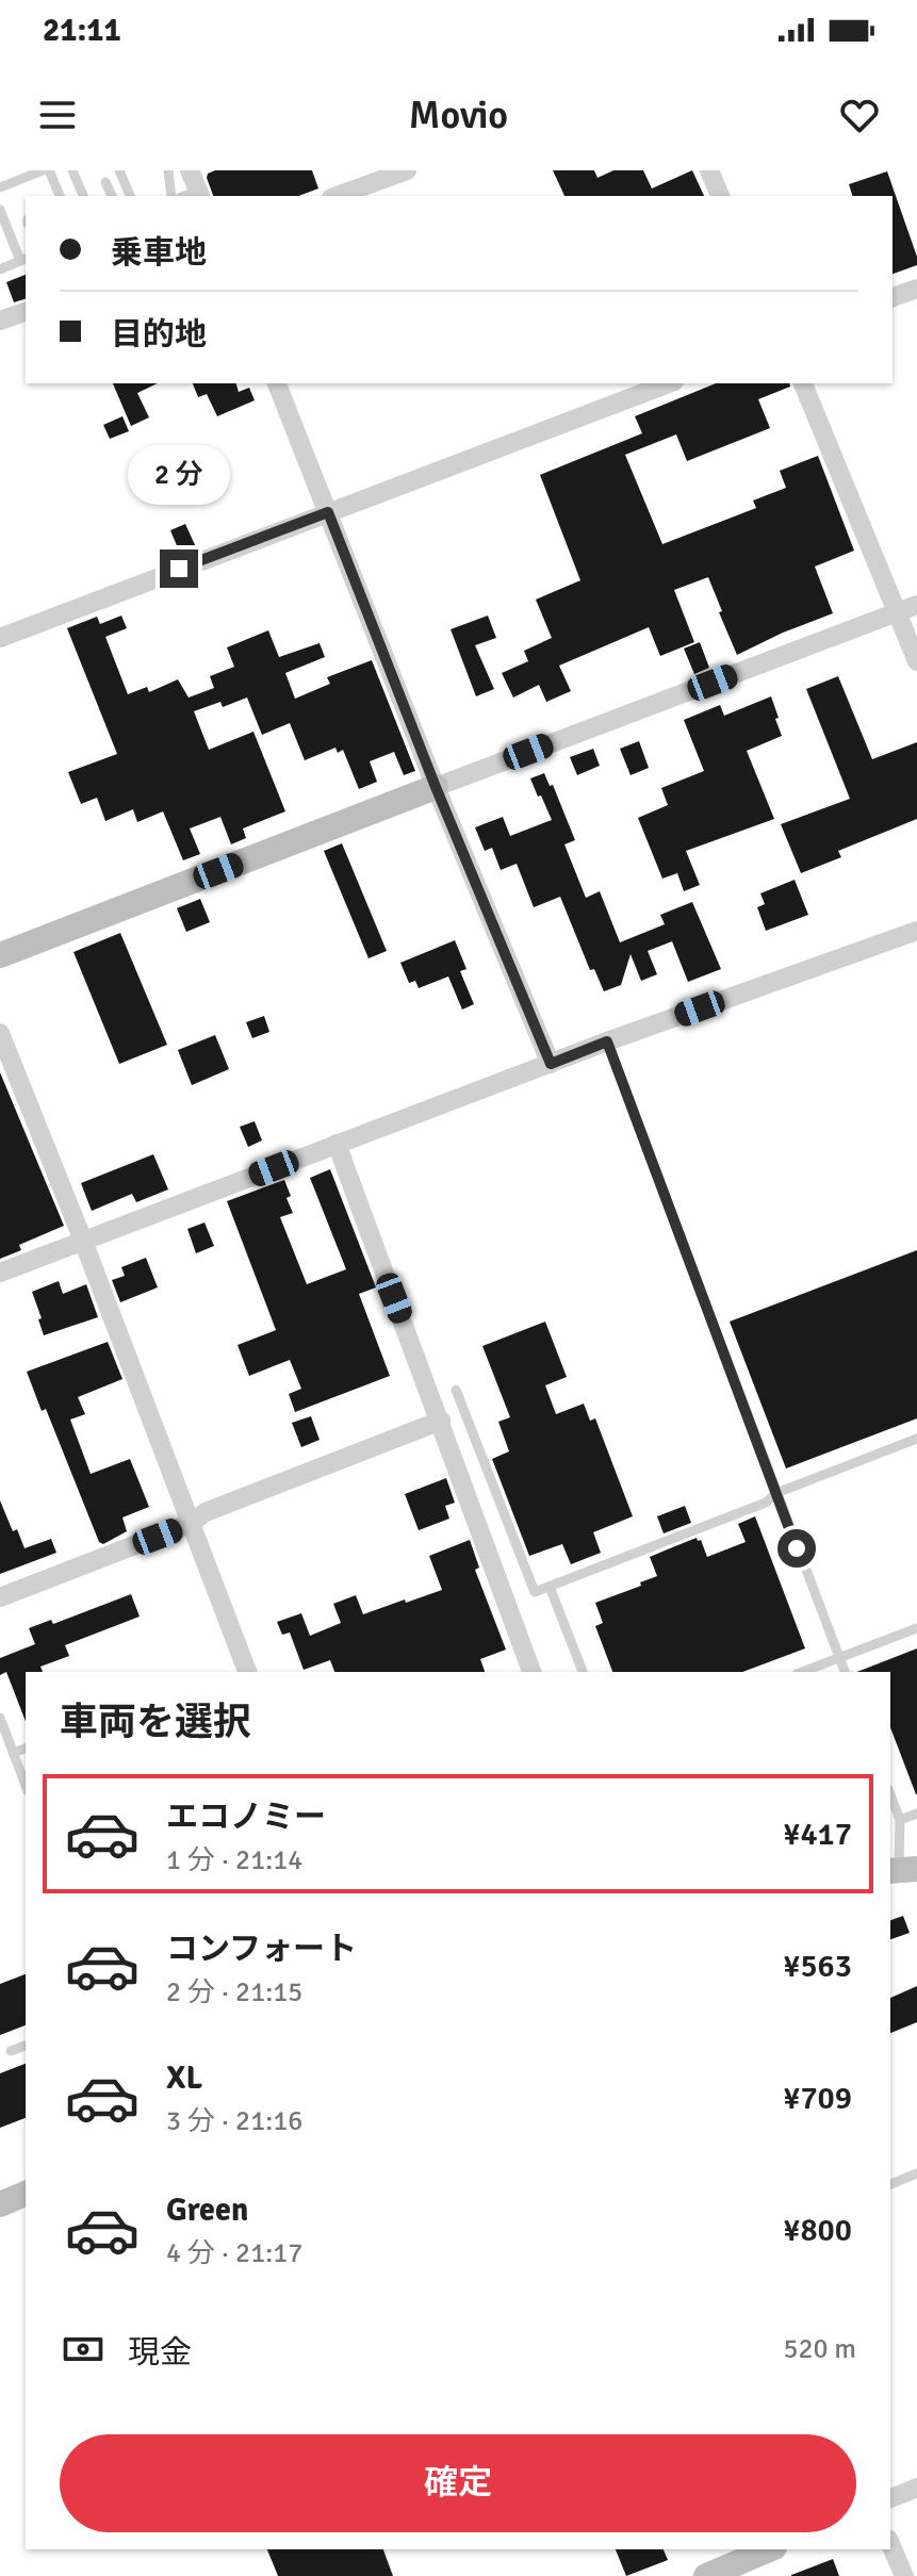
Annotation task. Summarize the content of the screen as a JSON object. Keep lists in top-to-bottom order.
{
  "page": {
    "status": "21:11",
    "header": "Movio",
    "banner": ["乗車地", "目的地"],
    "bubble": "2 分",
    "heading": "車両を選択",
    "list": [
      {
        "name": "エコノミー",
        "note": "1 分 · 21:14",
        "value": "¥417"
      },
      {
        "name": "コンフォート",
        "note": "2 分 · 21:15",
        "value": "¥563"
      },
      {
        "name": "XL",
        "note": "3 分 · 21:16",
        "value": "¥709"
      },
      {
        "name": "Green",
        "note": "4 分 · 21:17",
        "value": "¥800"
      }
    ],
    "pay": ["現金", "520 m"],
    "buttons": "確定"
  }
}
